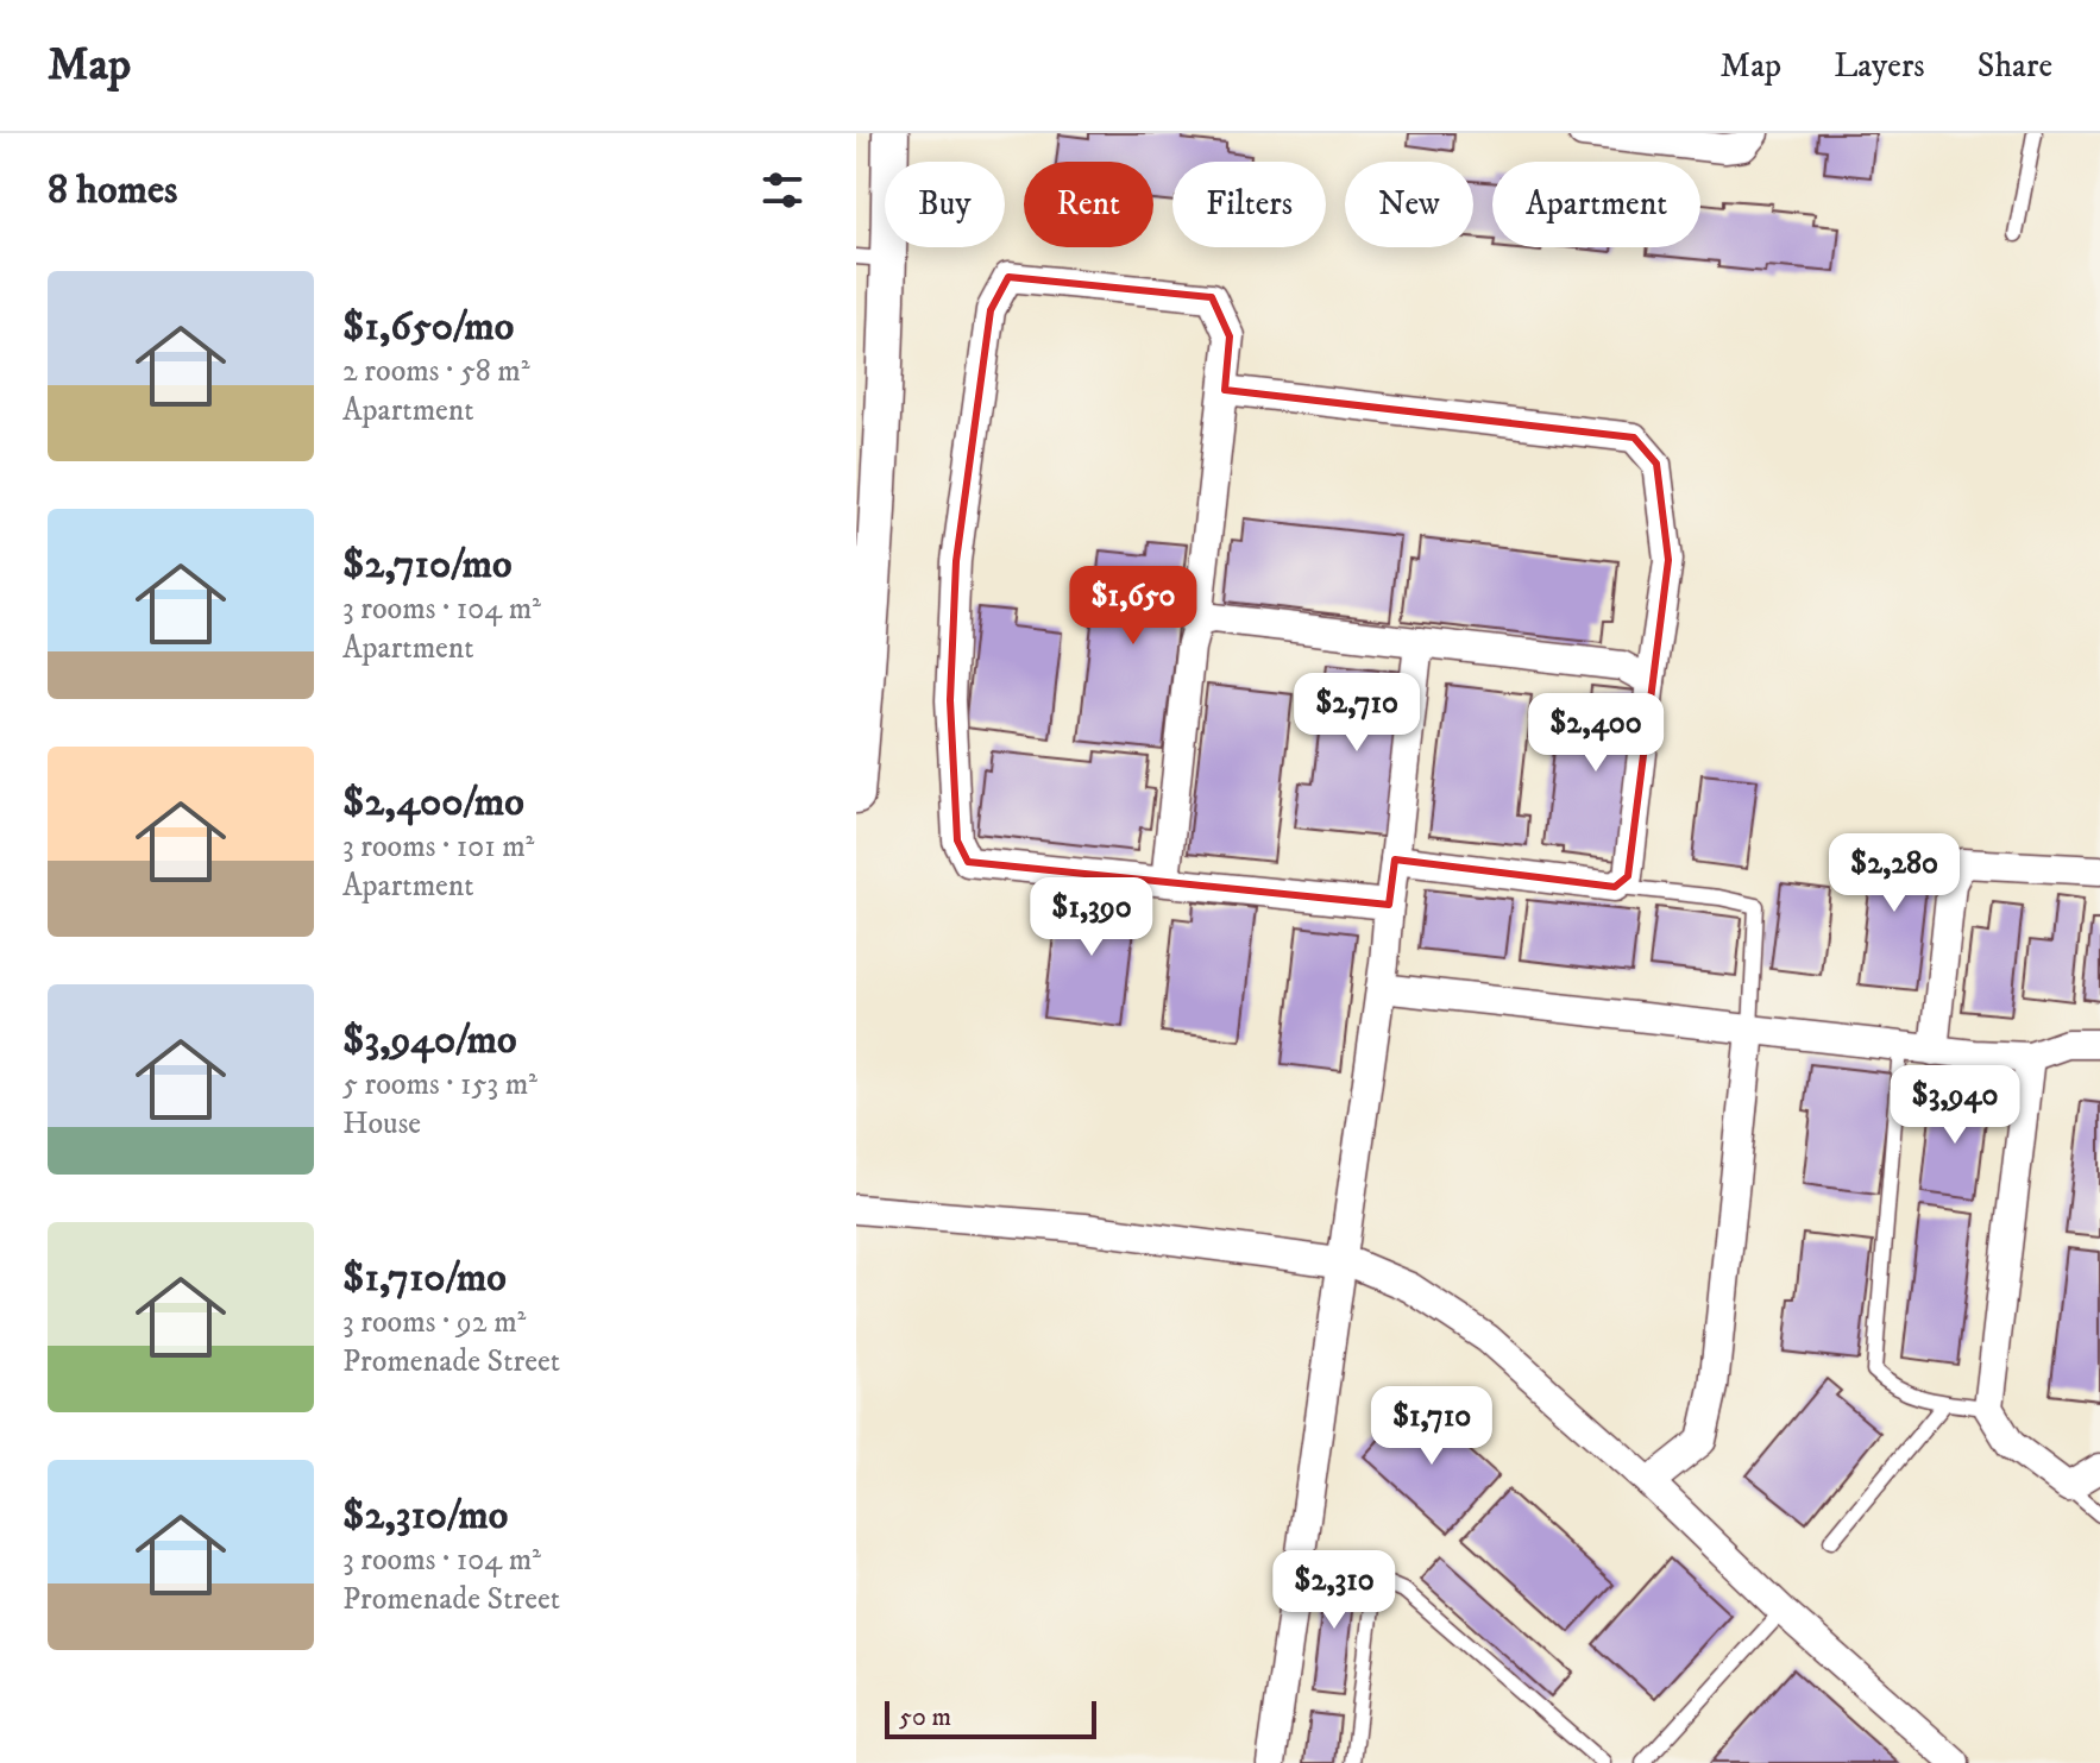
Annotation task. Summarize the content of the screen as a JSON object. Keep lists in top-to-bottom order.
{
  "scale_bar": "50 m",
  "page": {
    "header": "Map",
    "nav": ["Map", "Layers", "Share"],
    "heading": "8 homes",
    "chip": [
      "Buy",
      "Rent",
      "Filters",
      "New",
      "Apartment"
    ],
    "list": [
      {
        "name": "$1,650/mo",
        "note": "2 rooms · 58 m² · Apartment"
      },
      {
        "name": "$2,710/mo",
        "note": "3 rooms · 104 m² · Apartment"
      },
      {
        "name": "$2,400/mo",
        "note": "3 rooms · 101 m² · Apartment"
      },
      {
        "name": "$3,940/mo",
        "note": "5 rooms · 153 m² · House"
      },
      {
        "name": "$1,710/mo",
        "note": "3 rooms · 92 m² · Promenade Street"
      },
      {
        "name": "$2,310/mo",
        "note": "3 rooms · 104 m² · Promenade Street"
      }
    ],
    "price": [
      "$1,650",
      "$2,710",
      "$2,400",
      "$2,280",
      "$1,390",
      "$3,940",
      "$1,710",
      "$2,310"
    ],
    "scale": "50 m"
  }
}
